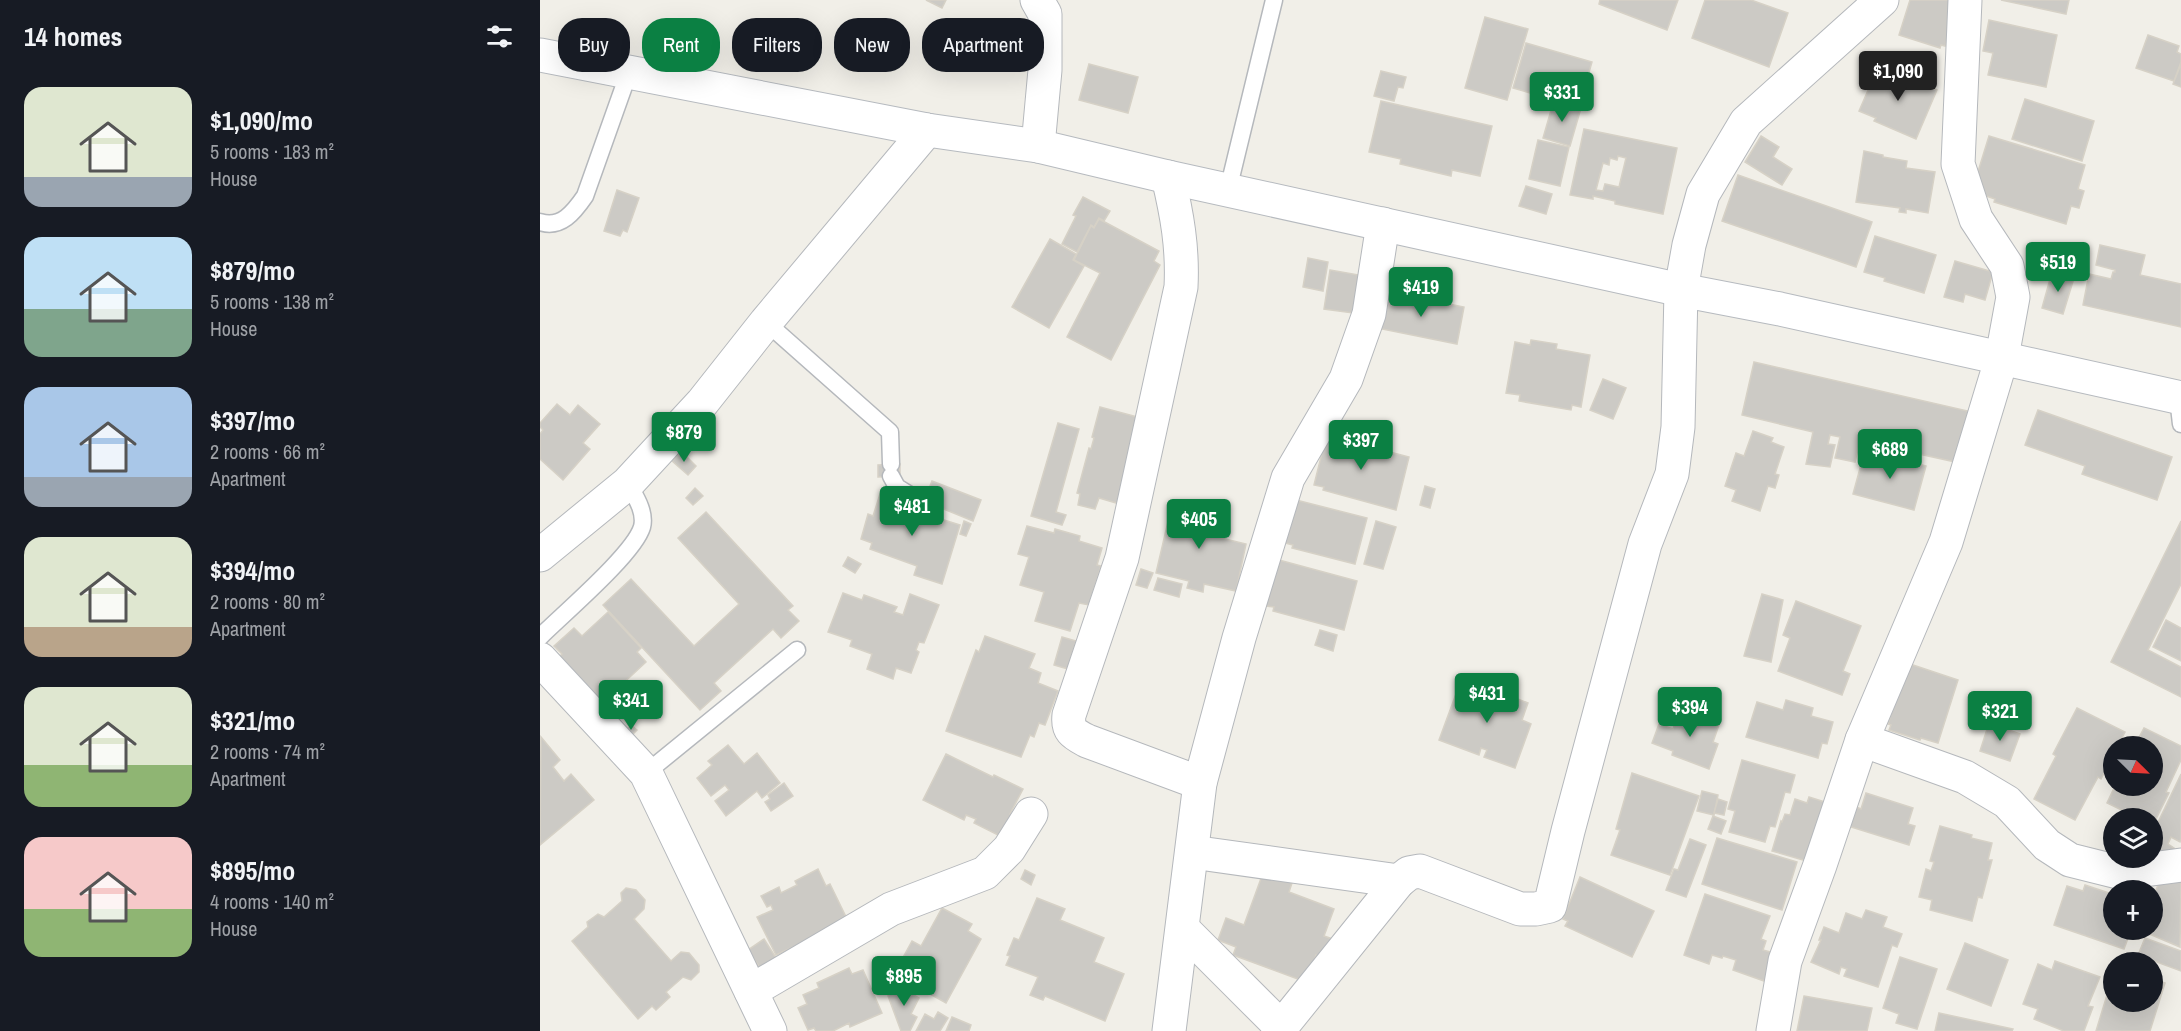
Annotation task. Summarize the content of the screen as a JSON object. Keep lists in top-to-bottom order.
{
  "north": "bottom right",
  "page": {
    "heading": "14 homes",
    "chip": [
      "Buy",
      "Rent",
      "Filters",
      "New",
      "Apartment"
    ],
    "price": [
      "$1,090",
      "$331",
      "$519",
      "$419",
      "$879",
      "$397",
      "$689",
      "$481",
      "$405",
      "$431",
      "$341",
      "$394",
      "$321",
      "$895"
    ],
    "list": [
      {
        "name": "$1,090/mo",
        "note": "5 rooms · 183 m² · House"
      },
      {
        "name": "$879/mo",
        "note": "5 rooms · 138 m² · House"
      },
      {
        "name": "$397/mo",
        "note": "2 rooms · 66 m² · Apartment"
      },
      {
        "name": "$394/mo",
        "note": "2 rooms · 80 m² · Apartment"
      },
      {
        "name": "$321/mo",
        "note": "2 rooms · 74 m² · Apartment"
      },
      {
        "name": "$895/mo",
        "note": "4 rooms · 140 m² · House"
      }
    ],
    "map_buttons": ["+", "−"]
  }
}
